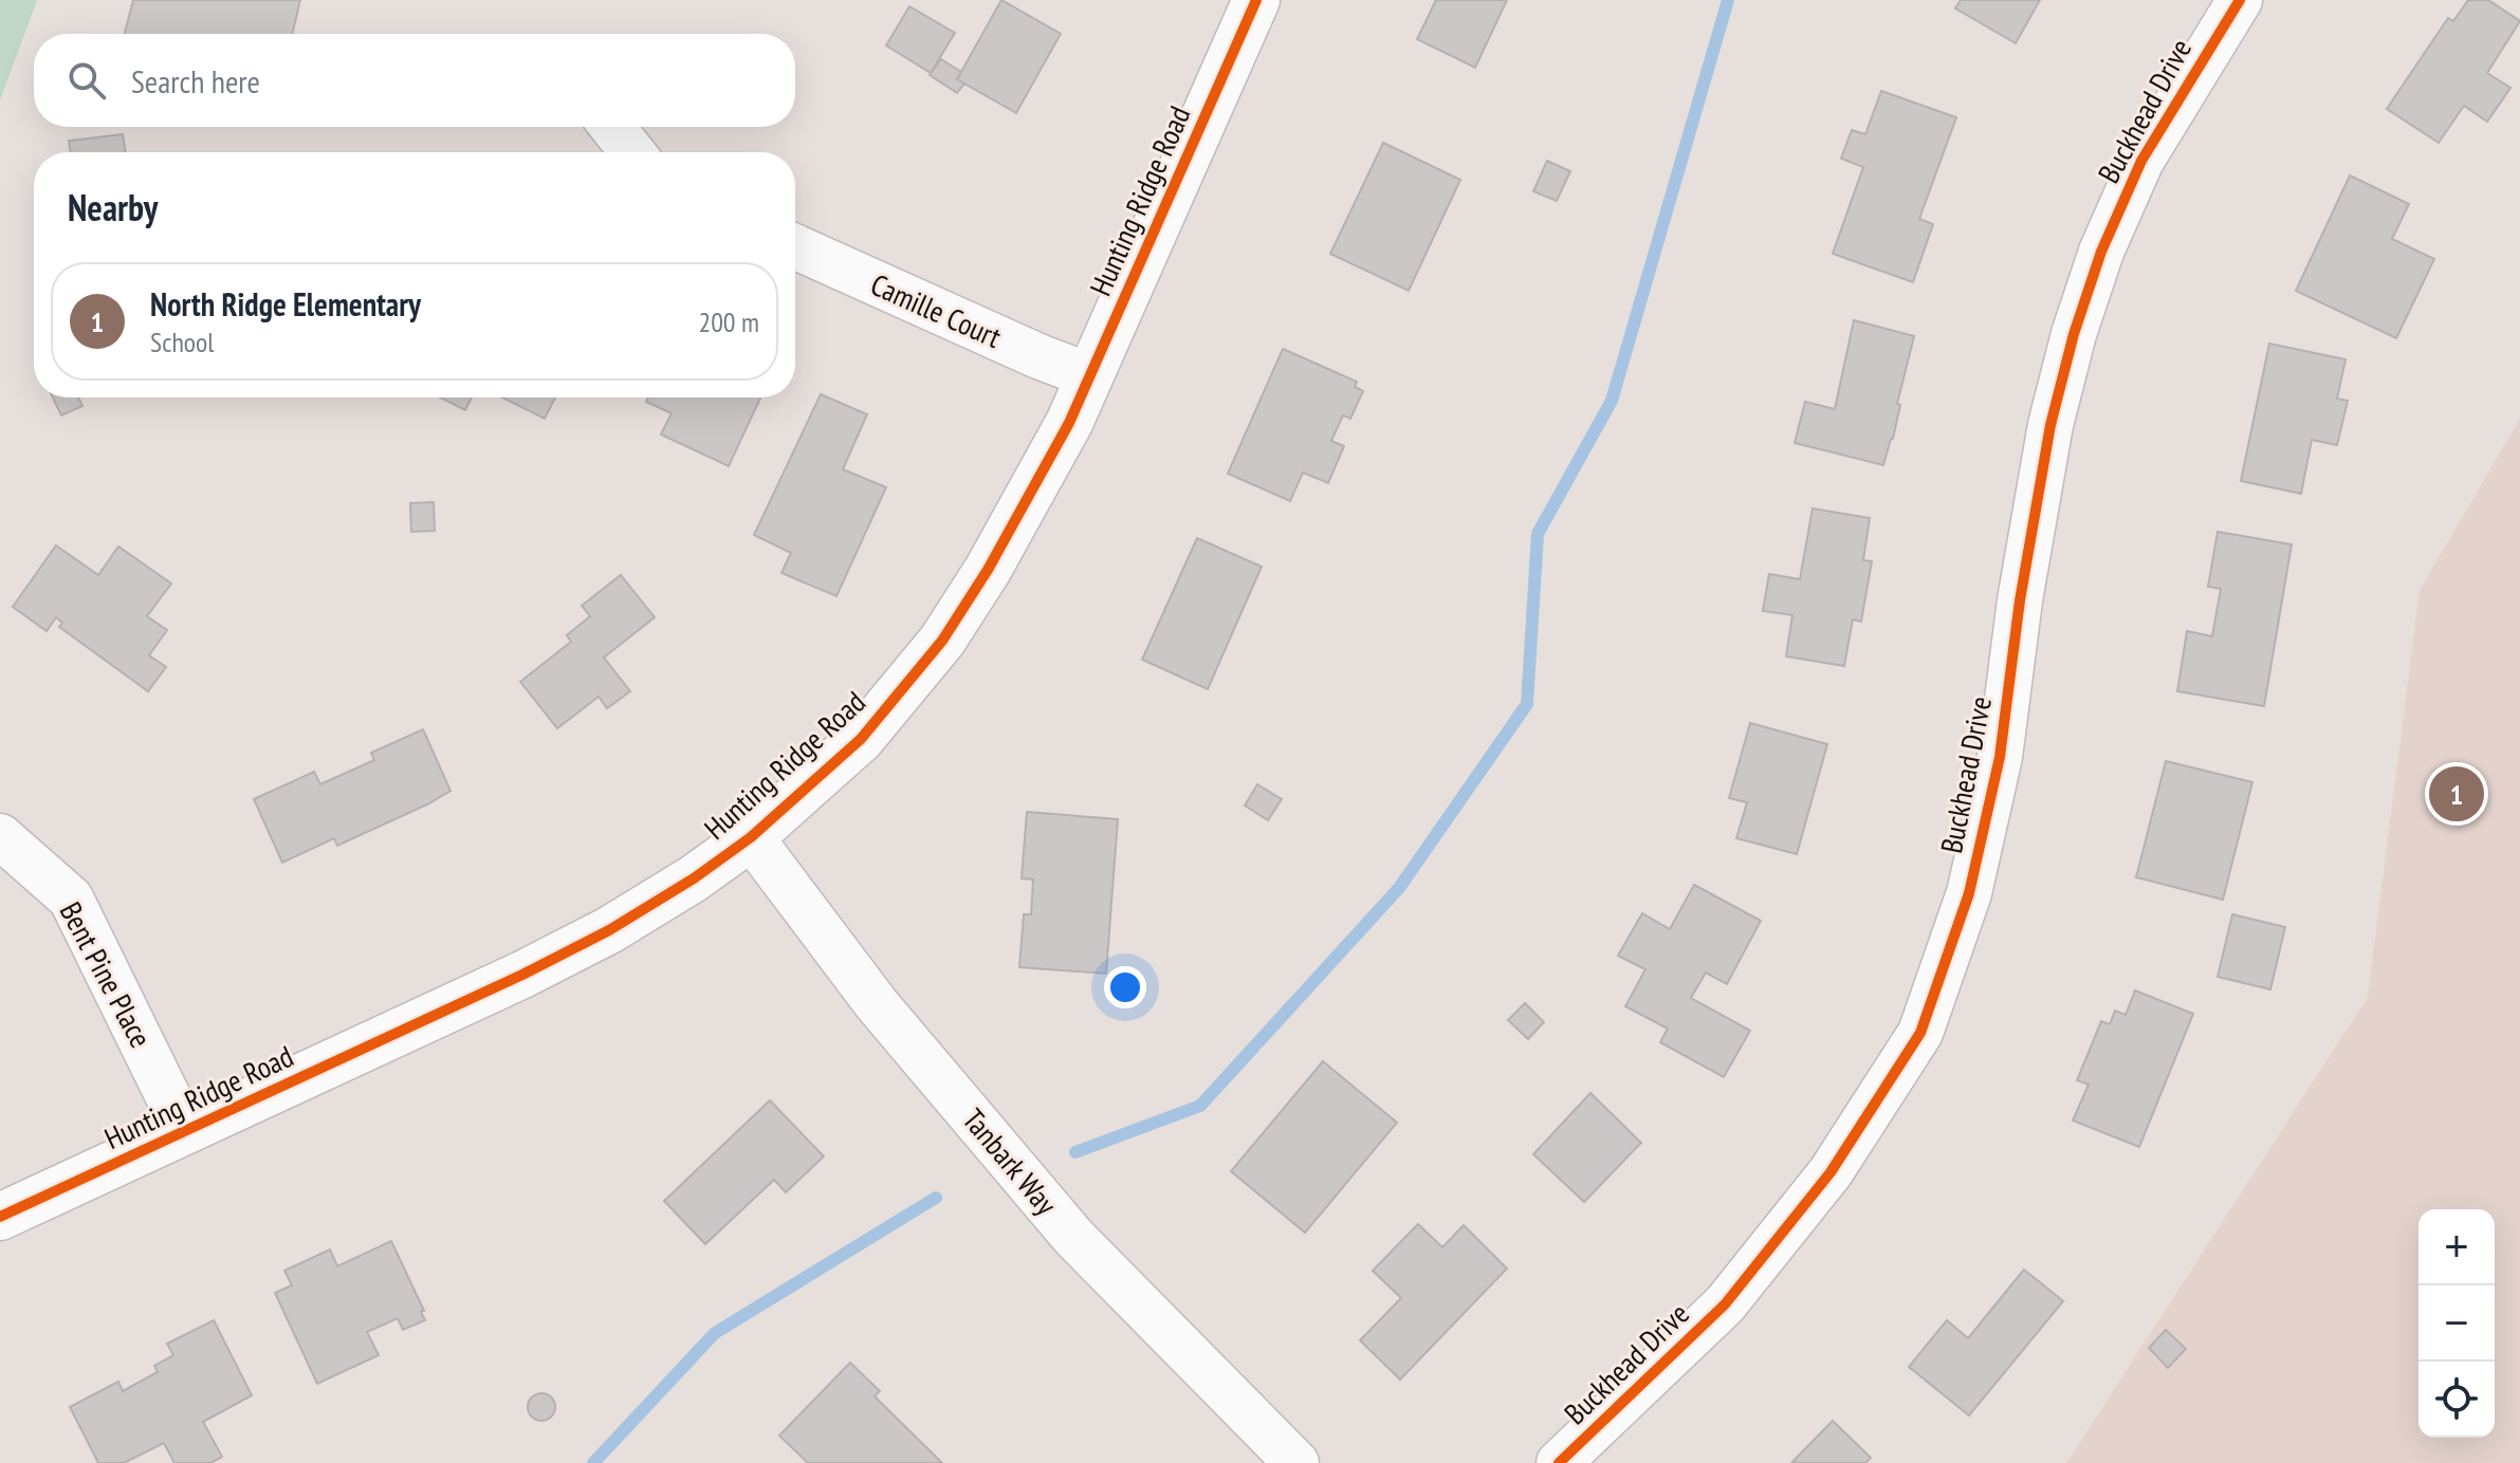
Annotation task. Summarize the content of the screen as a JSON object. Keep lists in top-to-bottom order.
{
  "streets": {
    "street": [
      "Buckhead Drive",
      "Hunting Ridge Road",
      "Camille Court",
      "Bent Pine Place",
      "Tanbark Way"
    ]
  },
  "crossings": [
    ["Hunting Ridge Road", "Camille Court"],
    ["Hunting Ridge Road", "Bent Pine Place"],
    ["Hunting Ridge Road", "Tanbark Way"]
  ],
  "page": {
    "search": "Search here",
    "heading": "Nearby",
    "list": [
      {
        "mark": "1",
        "name": "North Ridge Elementary",
        "note": "School",
        "value": "200 m"
      }
    ],
    "pins": "1",
    "map_buttons": ["+", "−"]
  }
}
